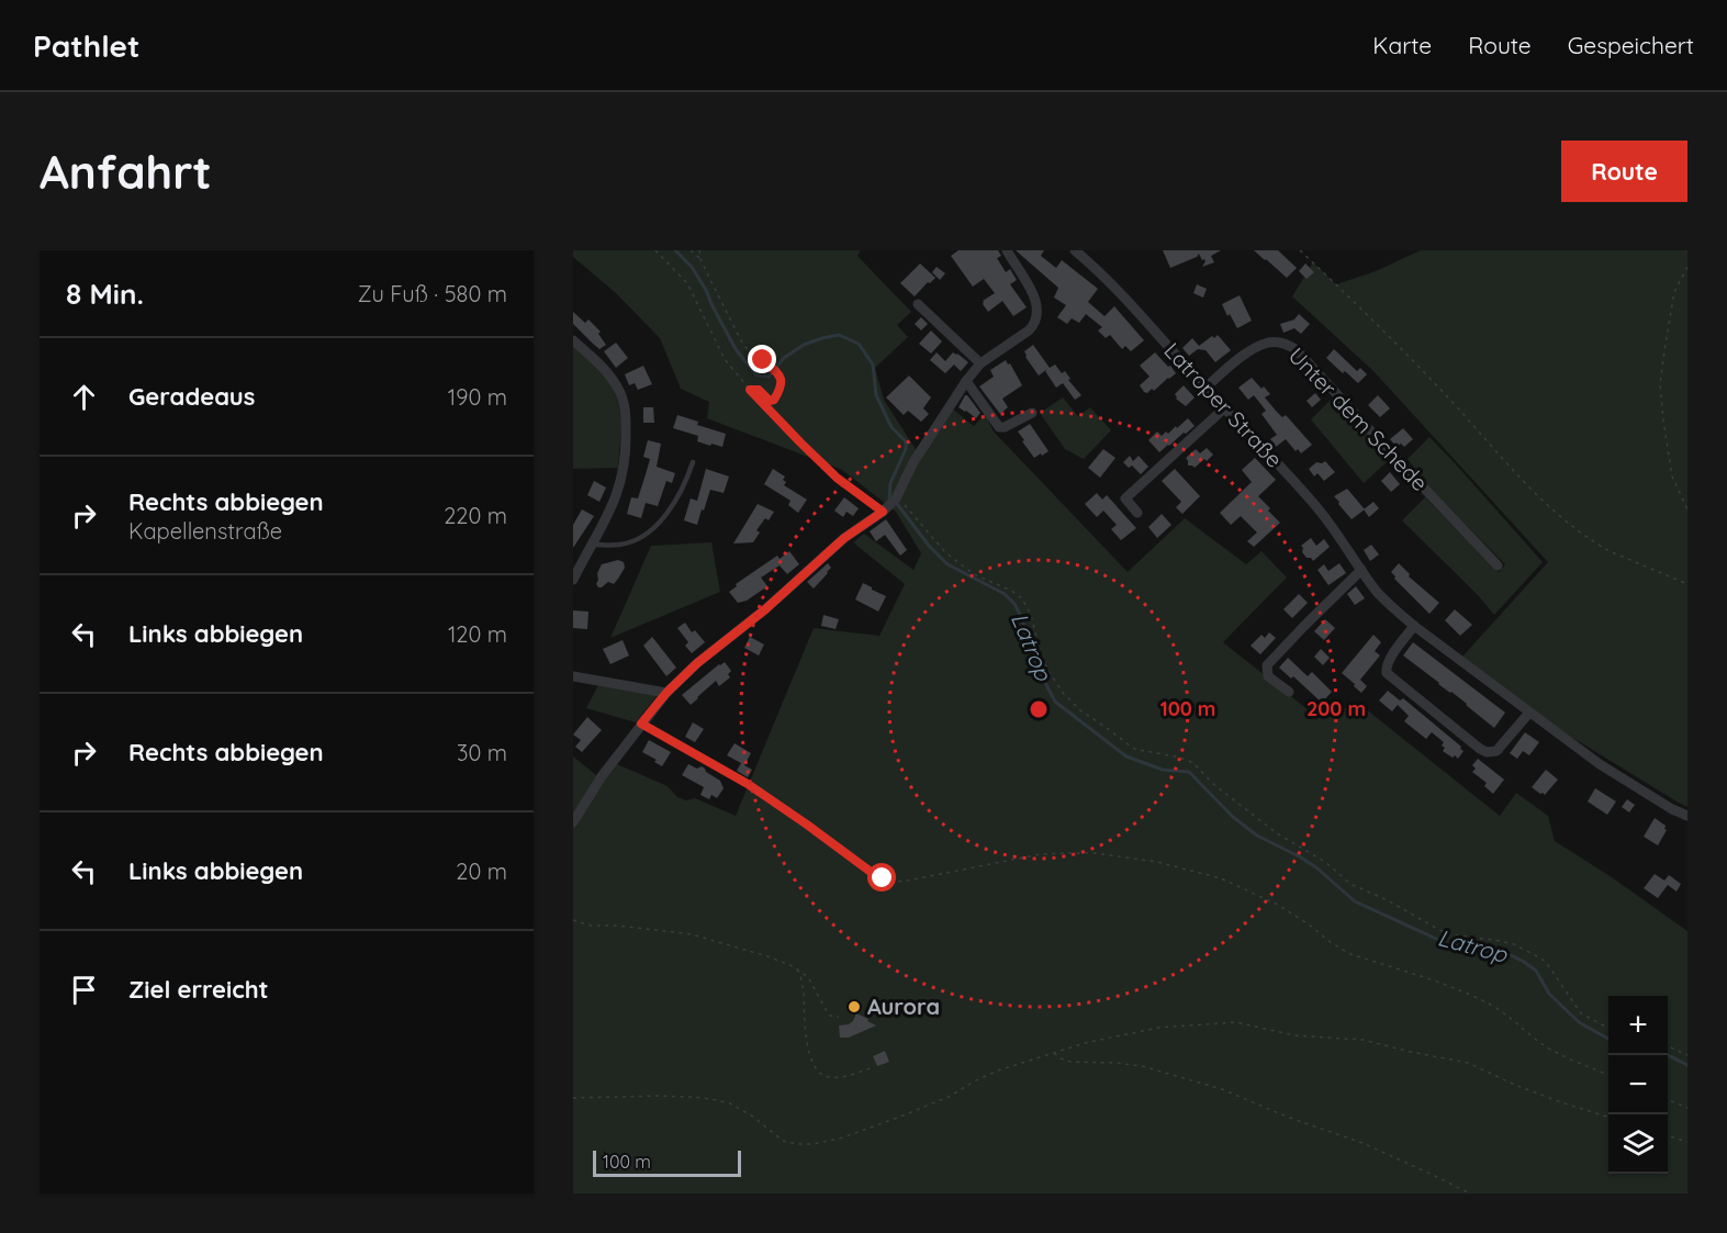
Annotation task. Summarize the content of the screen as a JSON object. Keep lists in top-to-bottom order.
{
  "streets": {
    "street": ["Latroper Straße", "Unter dem Schede"]
  },
  "crossings": [
    ["Latroper Straße", "Unter dem Schede"]
  ],
  "water": ["Latrop"],
  "places": ["Aurora"],
  "scale_bar": "100 m",
  "page": {
    "header": "Pathlet",
    "nav": ["Karte", "Route", "Gespeichert"],
    "buttons": "Route",
    "title": "Anfahrt",
    "heading": ["8 Min.", "Zu Fuß · 580 m"],
    "list": [
      ["Geradeaus", "190 m"],
      ["Rechts abbiegen", "Kapellenstraße", "220 m"],
      ["Links abbiegen", "120 m"],
      ["Rechts abbiegen", "30 m"],
      ["Links abbiegen", "20 m"],
      "Ziel erreicht"
    ],
    "map_buttons": ["+", "−"],
    "scale": "100 m"
  },
  "rings": ["100 m", "200 m"]
}
